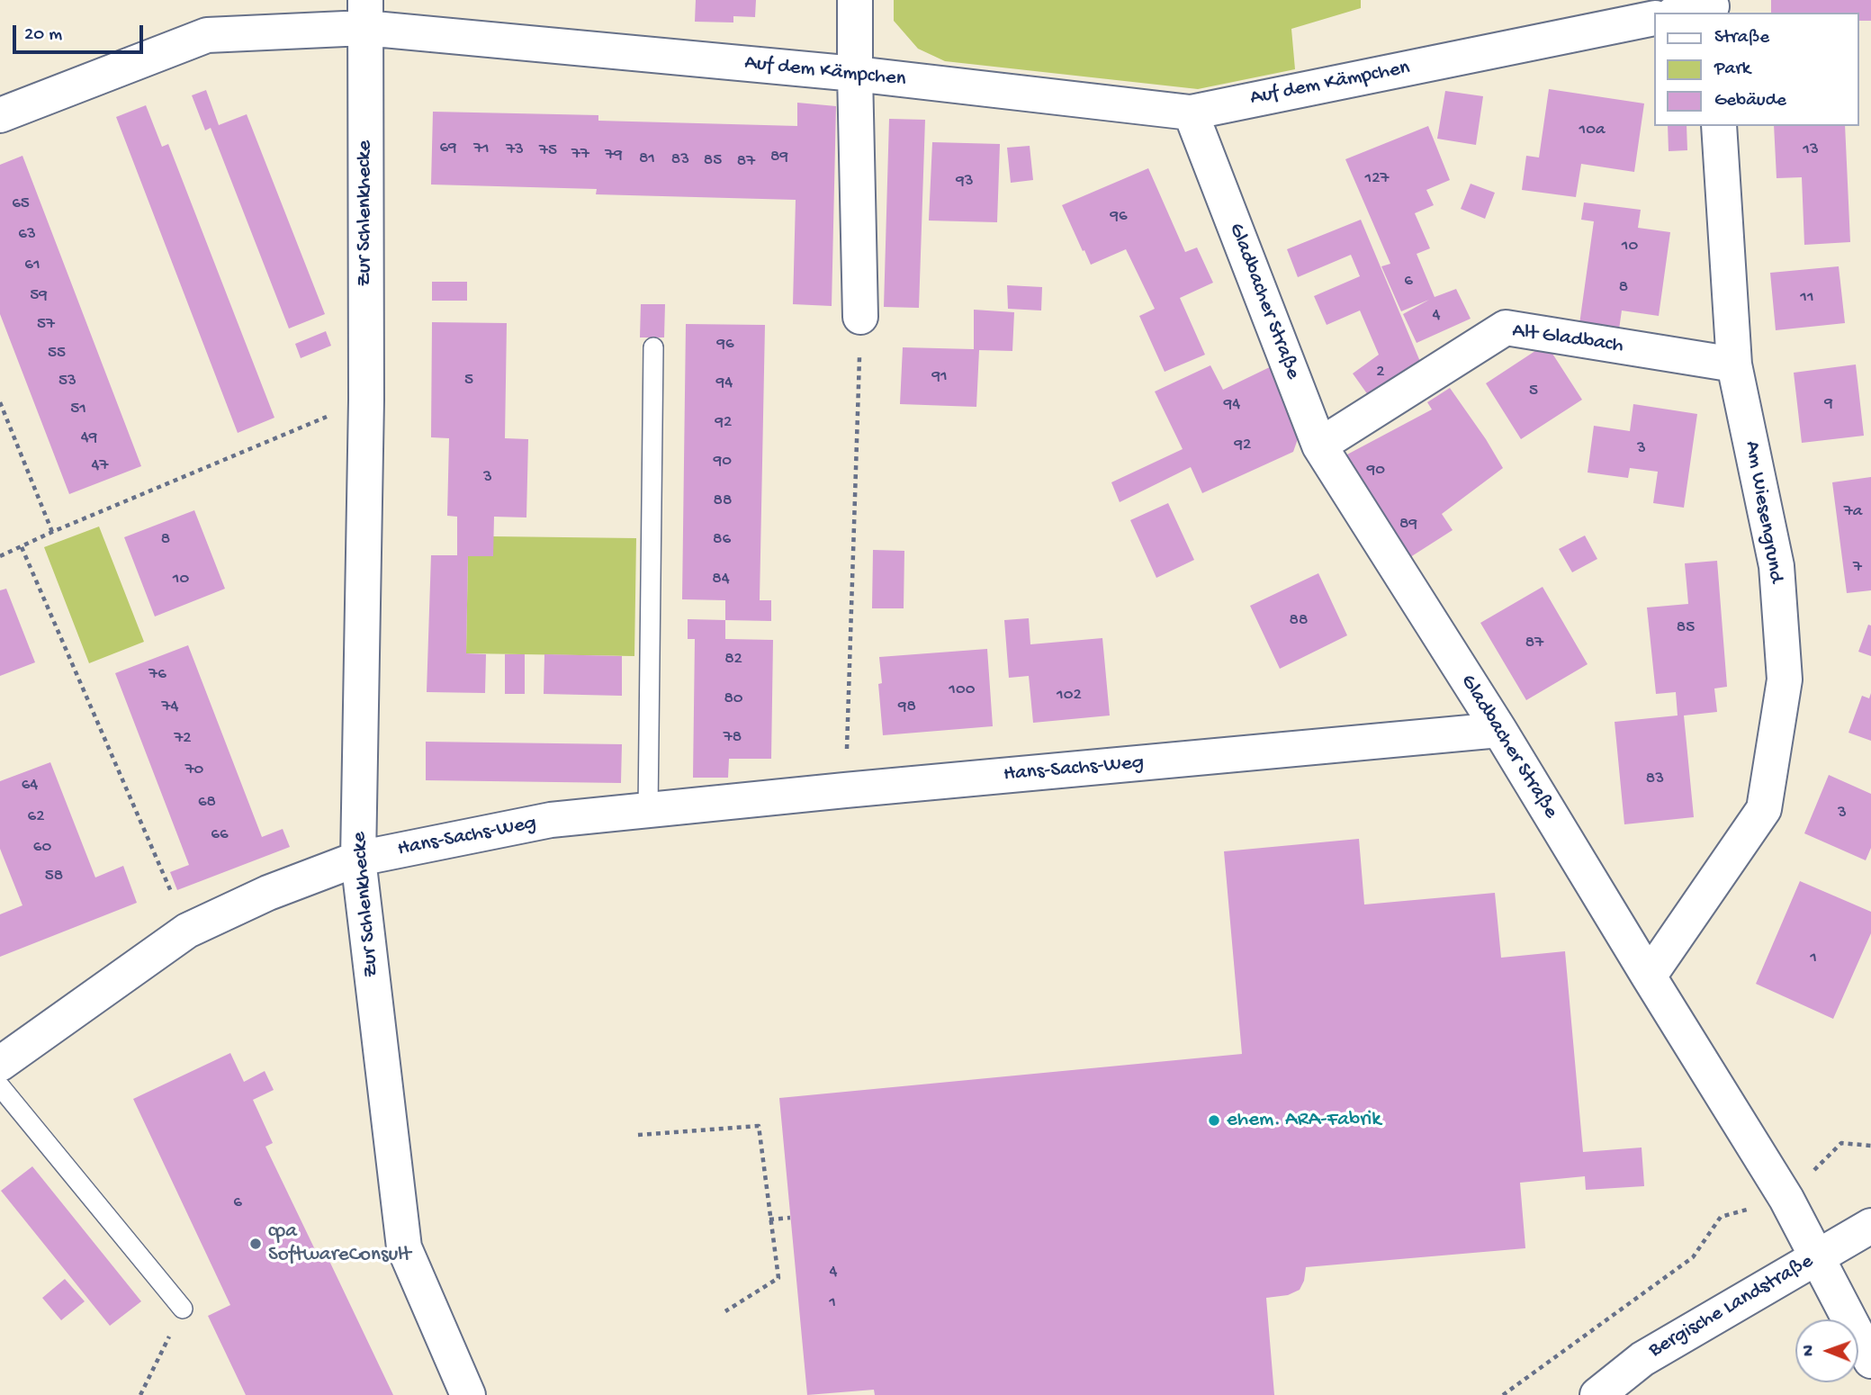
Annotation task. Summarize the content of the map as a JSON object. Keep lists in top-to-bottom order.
{
  "streets": {
    "street": [
      "Auf dem Kämpchen",
      "Zur Schlenkhecke",
      "Gladbacher Straße",
      "Alt Gladbach",
      "Am Wiesengrund",
      "Hans-Sachs-Weg",
      "Bergische Landstraße"
    ]
  },
  "crossings": [
    ["Auf dem Kämpchen", "Zur Schlenkhecke"],
    ["Auf dem Kämpchen", "Gladbacher Straße"],
    ["Zur Schlenkhecke", "Hans-Sachs-Weg"],
    ["Gladbacher Straße", "Alt Gladbach"],
    ["Gladbacher Straße", "Am Wiesengrund"],
    ["Gladbacher Straße", "Hans-Sachs-Weg"],
    ["Gladbacher Straße", "Bergische Landstraße"],
    ["Alt Gladbach", "Am Wiesengrund"]
  ],
  "places": ["ehem. ARA-Fabrik", "cpa SoftwareConsult"],
  "house_numbers": [
    "10a",
    "69",
    "71",
    "73",
    "13",
    "75",
    "77",
    "79",
    "89",
    "81",
    "83",
    "85",
    "87",
    "127",
    "93",
    "65",
    "96",
    "63",
    "10",
    "61",
    "6",
    "8",
    "59",
    "11",
    "4",
    "57",
    "96",
    "55",
    "2",
    "91",
    "5",
    "53",
    "94",
    "5",
    "9",
    "94",
    "51",
    "92",
    "49",
    "92",
    "3",
    "90",
    "47",
    "90",
    "3",
    "88",
    "7a",
    "89",
    "8",
    "86",
    "7",
    "10",
    "84",
    "88",
    "85",
    "87",
    "82",
    "76",
    "100",
    "102",
    "80",
    "74",
    "98",
    "78",
    "72",
    "70",
    "83",
    "64",
    "68",
    "3",
    "62",
    "66",
    "60",
    "58",
    "1",
    "6",
    "4",
    "1"
  ],
  "legend": ["Straße", "Park", "Gebäude"],
  "scale_bar": "20 m",
  "north": "left"
}
